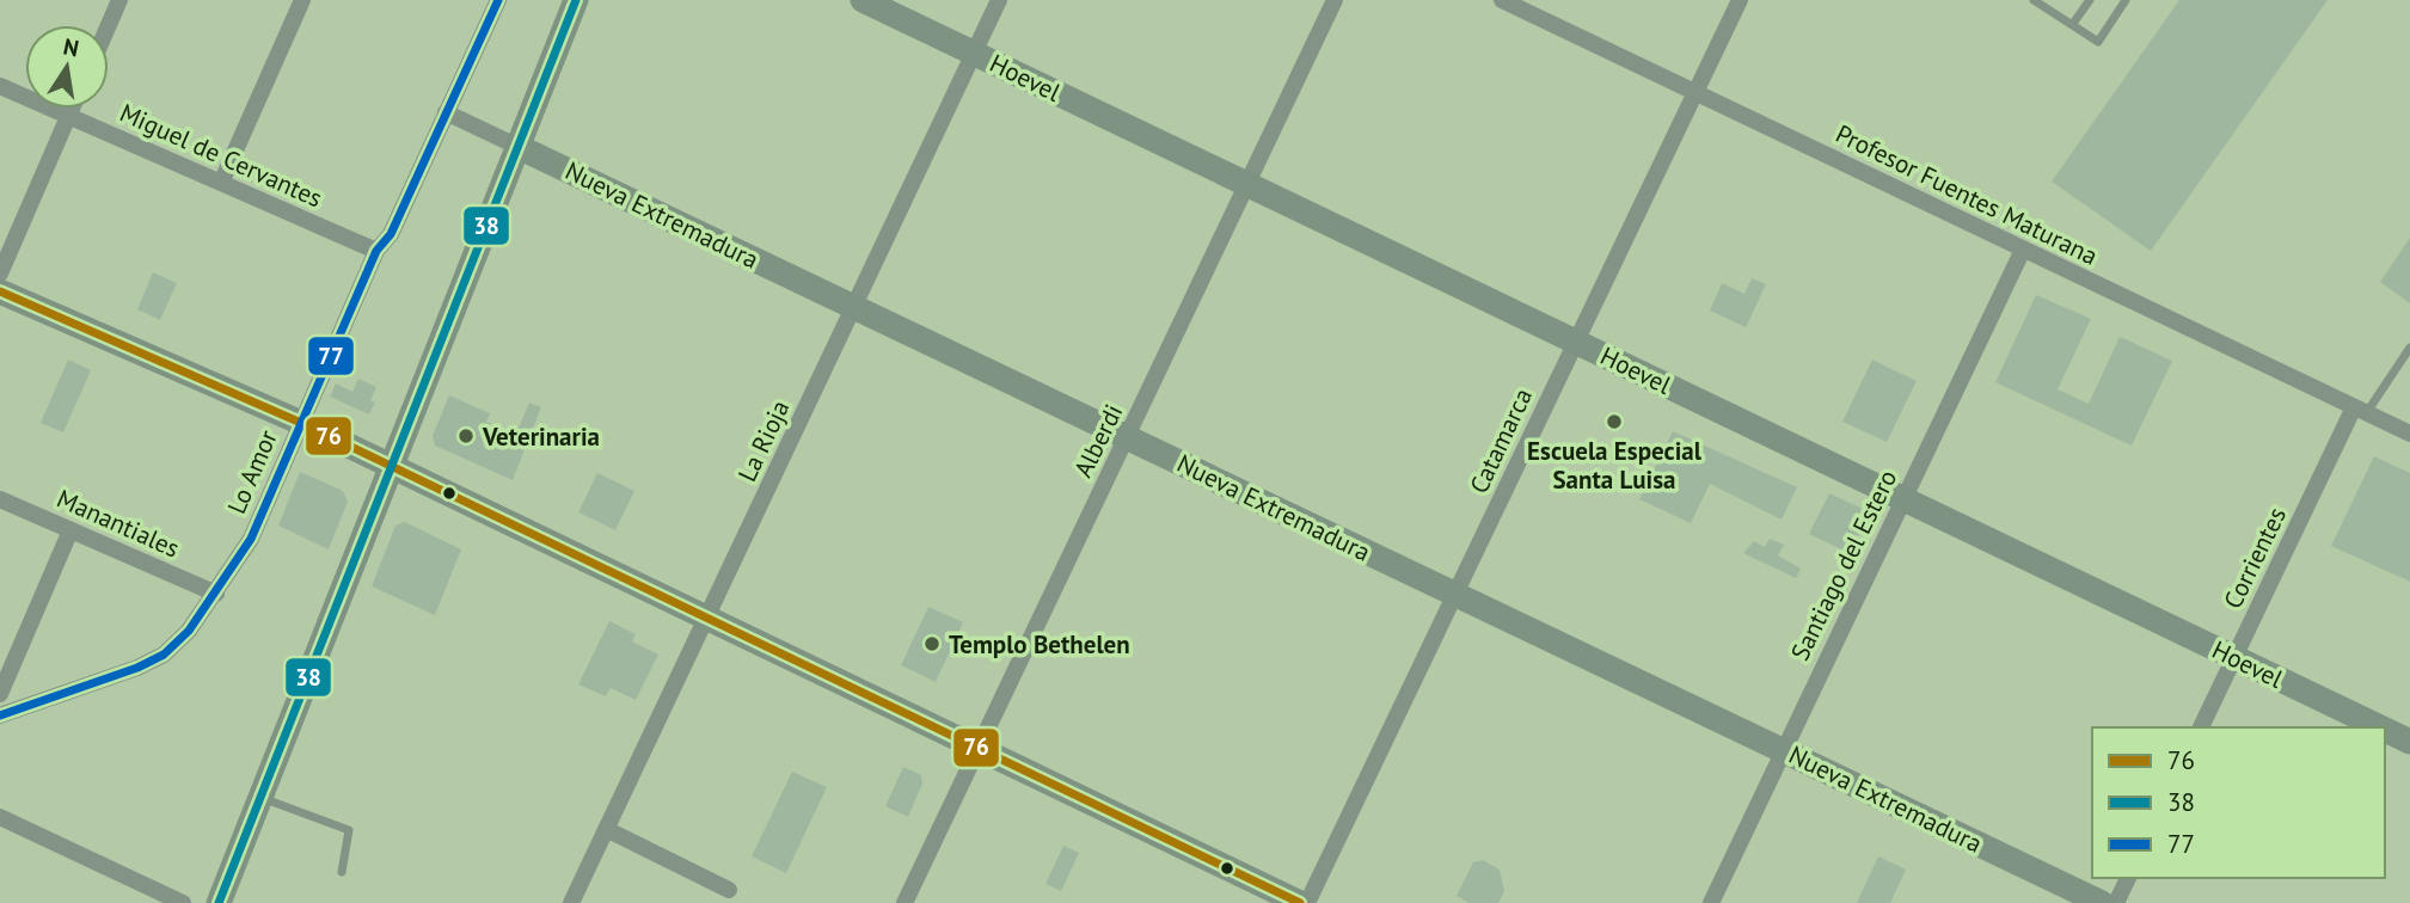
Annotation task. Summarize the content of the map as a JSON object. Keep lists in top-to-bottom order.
{
  "streets": {
    "street": [
      "Hoevel",
      "Miguel de Cervantes",
      "Profesor Fuentes Maturana",
      "Nueva Extremadura",
      "La Rioja",
      "Alberdi",
      "Catamarca",
      "Lo Amor",
      "Manantiales",
      "Corrientes",
      "Santiago del Estero"
    ]
  },
  "crossings": [
    ["Hoevel", "La Rioja"],
    ["Hoevel", "Alberdi"],
    ["Hoevel", "Catamarca"],
    ["Hoevel", "Corrientes"],
    ["Hoevel", "Santiago del Estero"],
    ["Miguel de Cervantes", "Lo Amor"],
    ["Profesor Fuentes Maturana", "Catamarca"],
    ["Profesor Fuentes Maturana", "Corrientes"],
    ["Profesor Fuentes Maturana", "Santiago del Estero"],
    ["Nueva Extremadura", "La Rioja"],
    ["Nueva Extremadura", "Alberdi"],
    ["Nueva Extremadura", "Catamarca"],
    ["Nueva Extremadura", "Lo Amor"],
    ["Nueva Extremadura", "Santiago del Estero"],
    ["Lo Amor", "Manantiales"]
  ],
  "places": ["Escuela Especial Santa Luisa", "Veterinaria", "Templo Bethelen"],
  "lines": ["transit line 38", "transit line 77", "transit line 76"],
  "legend": ["76", "38", "77"],
  "north": "top"
}
